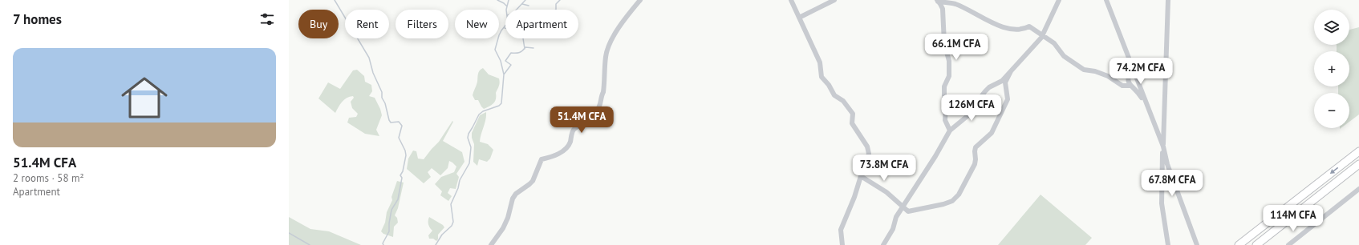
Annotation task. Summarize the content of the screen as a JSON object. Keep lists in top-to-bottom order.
{
  "page": {
    "heading": "7 homes",
    "map_buttons": ["+", "−"],
    "chip": [
      "Buy",
      "Rent",
      "Filters",
      "New",
      "Apartment"
    ],
    "price": [
      "66.1M CFA",
      "74.2M CFA",
      "126M CFA",
      "51.4M CFA",
      "73.8M CFA",
      "67.8M CFA",
      "114M CFA"
    ],
    "list": [
      {
        "name": "51.4M CFA",
        "note": "2 rooms · 58 m² · Apartment"
      }
    ]
  }
}
